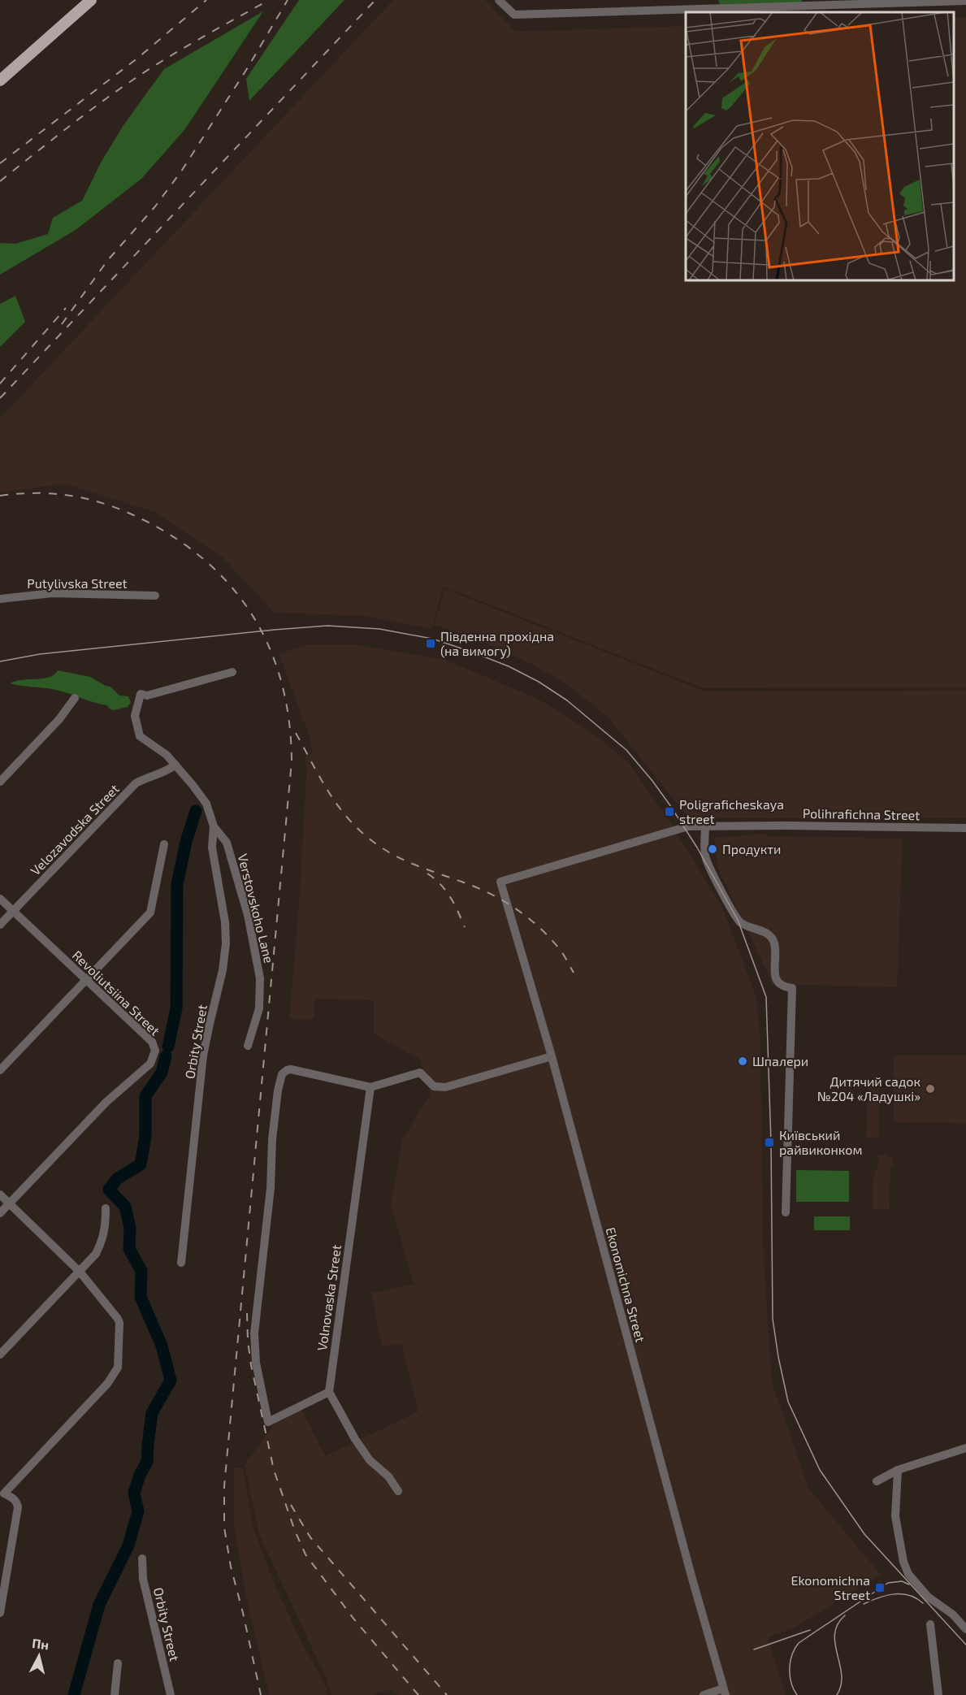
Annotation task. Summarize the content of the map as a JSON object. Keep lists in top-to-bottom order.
{
  "streets": {
    "street": [
      "Putylivska Street",
      "Polihrafichna Street",
      "Velozavodska Street",
      "Verstovskoho Lane",
      "Revoliutsiina Street",
      "Orbity Street",
      "Ekonomichna Street",
      "Volnovaska Street"
    ]
  },
  "crossings": [
    ["Polihrafichna Street", "Ekonomichna Street"],
    ["Velozavodska Street", "Verstovskoho Lane"],
    ["Velozavodska Street", "Revoliutsiina Street"],
    ["Verstovskoho Lane", "Orbity Street"]
  ],
  "places": {
    "transit": [
      "Південна прохідна (на вимогу)",
      "Poligraficheskaya street",
      "Київський райвиконком",
      "Ekonomichna Street"
    ],
    "other": ["Продукти", "Шпалери", "Дитячий садок №204 «Ладушкі»"]
  },
  "north": "top"
}
